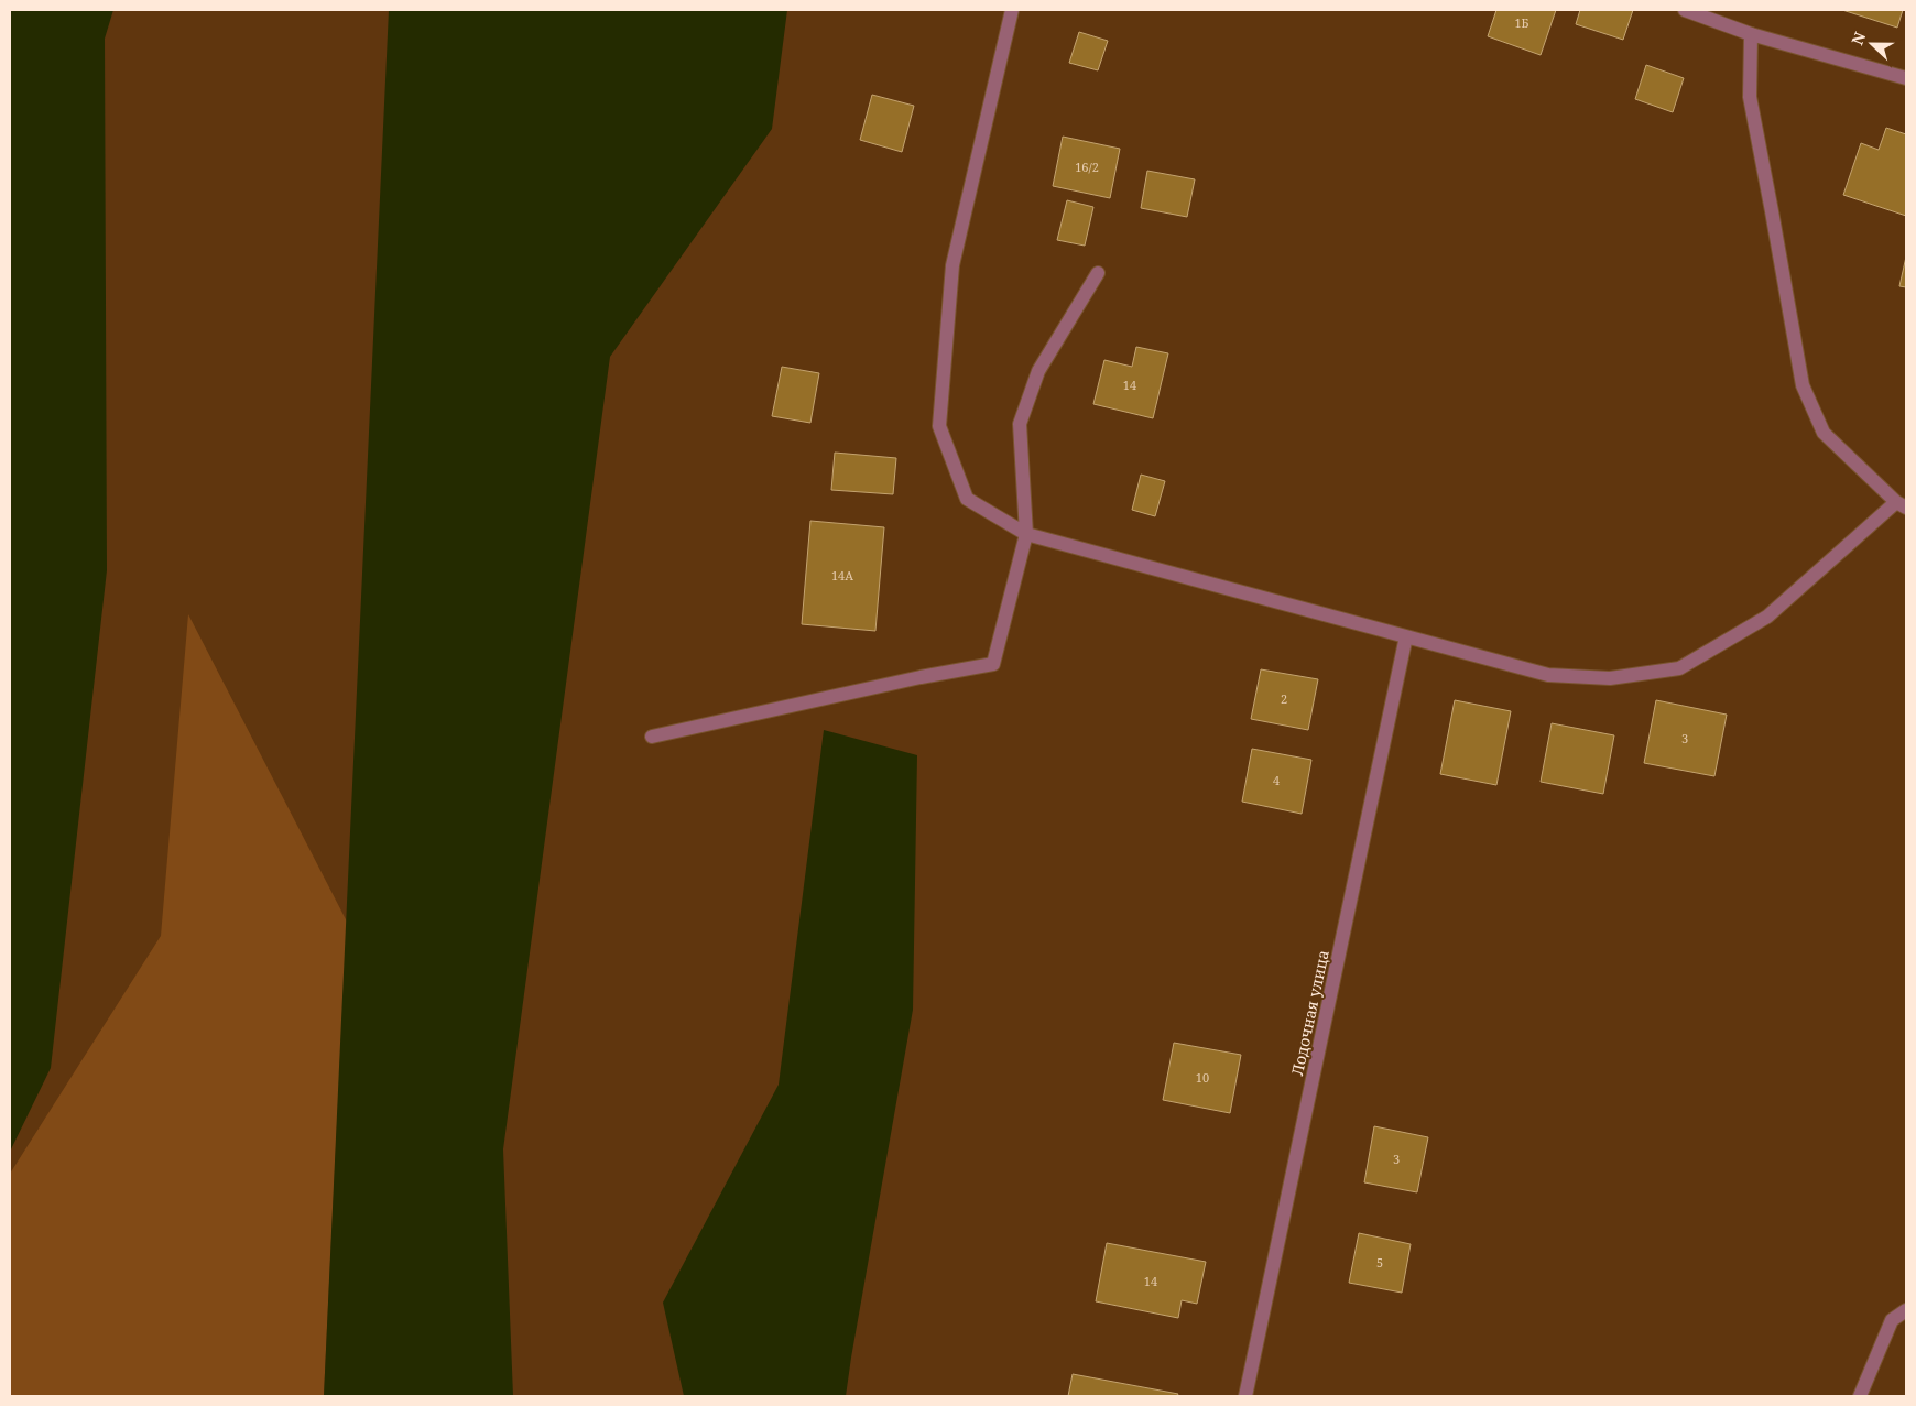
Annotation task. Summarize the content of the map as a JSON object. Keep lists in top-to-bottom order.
{
  "streets": {
    "street": ["Лодочная улица"]
  },
  "house_numbers": [
    "1Б",
    "16/2",
    "14",
    "14А",
    "2",
    "3",
    "4",
    "10",
    "3",
    "5",
    "14"
  ],
  "north": "left"
}
